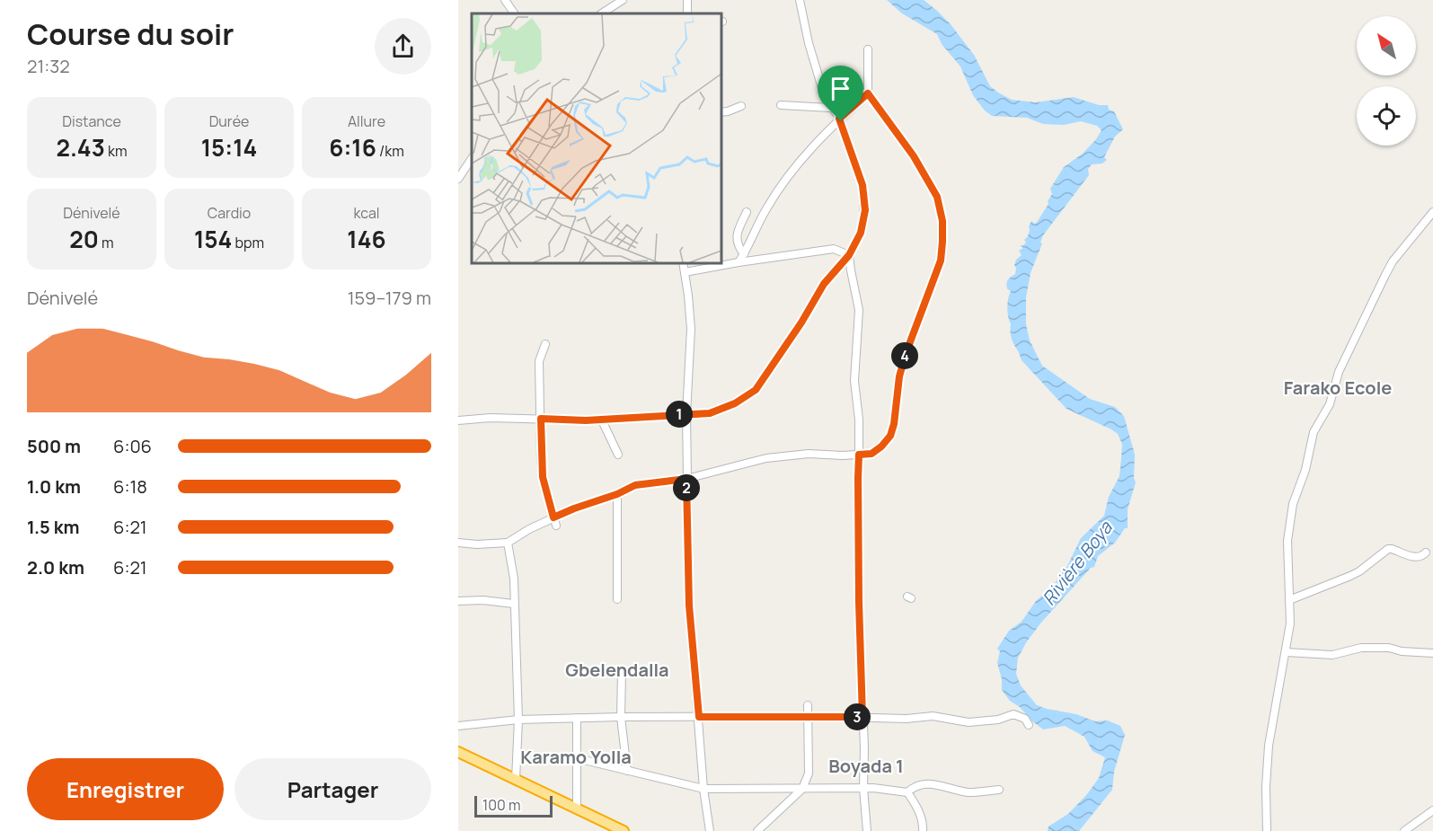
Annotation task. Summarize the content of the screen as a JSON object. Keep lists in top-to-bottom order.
{
  "districts": [
    "Farako Ecole",
    "Gbelendalla",
    "Karamo Yolla",
    "Boyada 1"
  ],
  "water": ["Rivière Boya"],
  "scale_bar": "100 m",
  "north": "top left",
  "page": {
    "heading": ["Course du soir", "21:32"],
    "stats": [
      ["Distance", "2.43 km"],
      ["Durée", "15:14"],
      ["Allure", "6:16 /km"],
      ["Dénivelé", "20 m"],
      ["Cardio", "154 bpm"],
      ["kcal", "146"]
    ],
    "chart": ["Dénivelé", "159–179 m"],
    "pins": [
      "4",
      "1",
      "2",
      "3"
    ],
    "list": [
      {
        "name": "500 m",
        "note": "6:06"
      },
      {
        "name": "1.0 km",
        "note": "6:18"
      },
      {
        "name": "1.5 km",
        "note": "6:21"
      },
      {
        "name": "2.0 km",
        "note": "6:21"
      }
    ],
    "buttons": ["Enregistrer", "Partager"],
    "scale": "100 m"
  }
}
